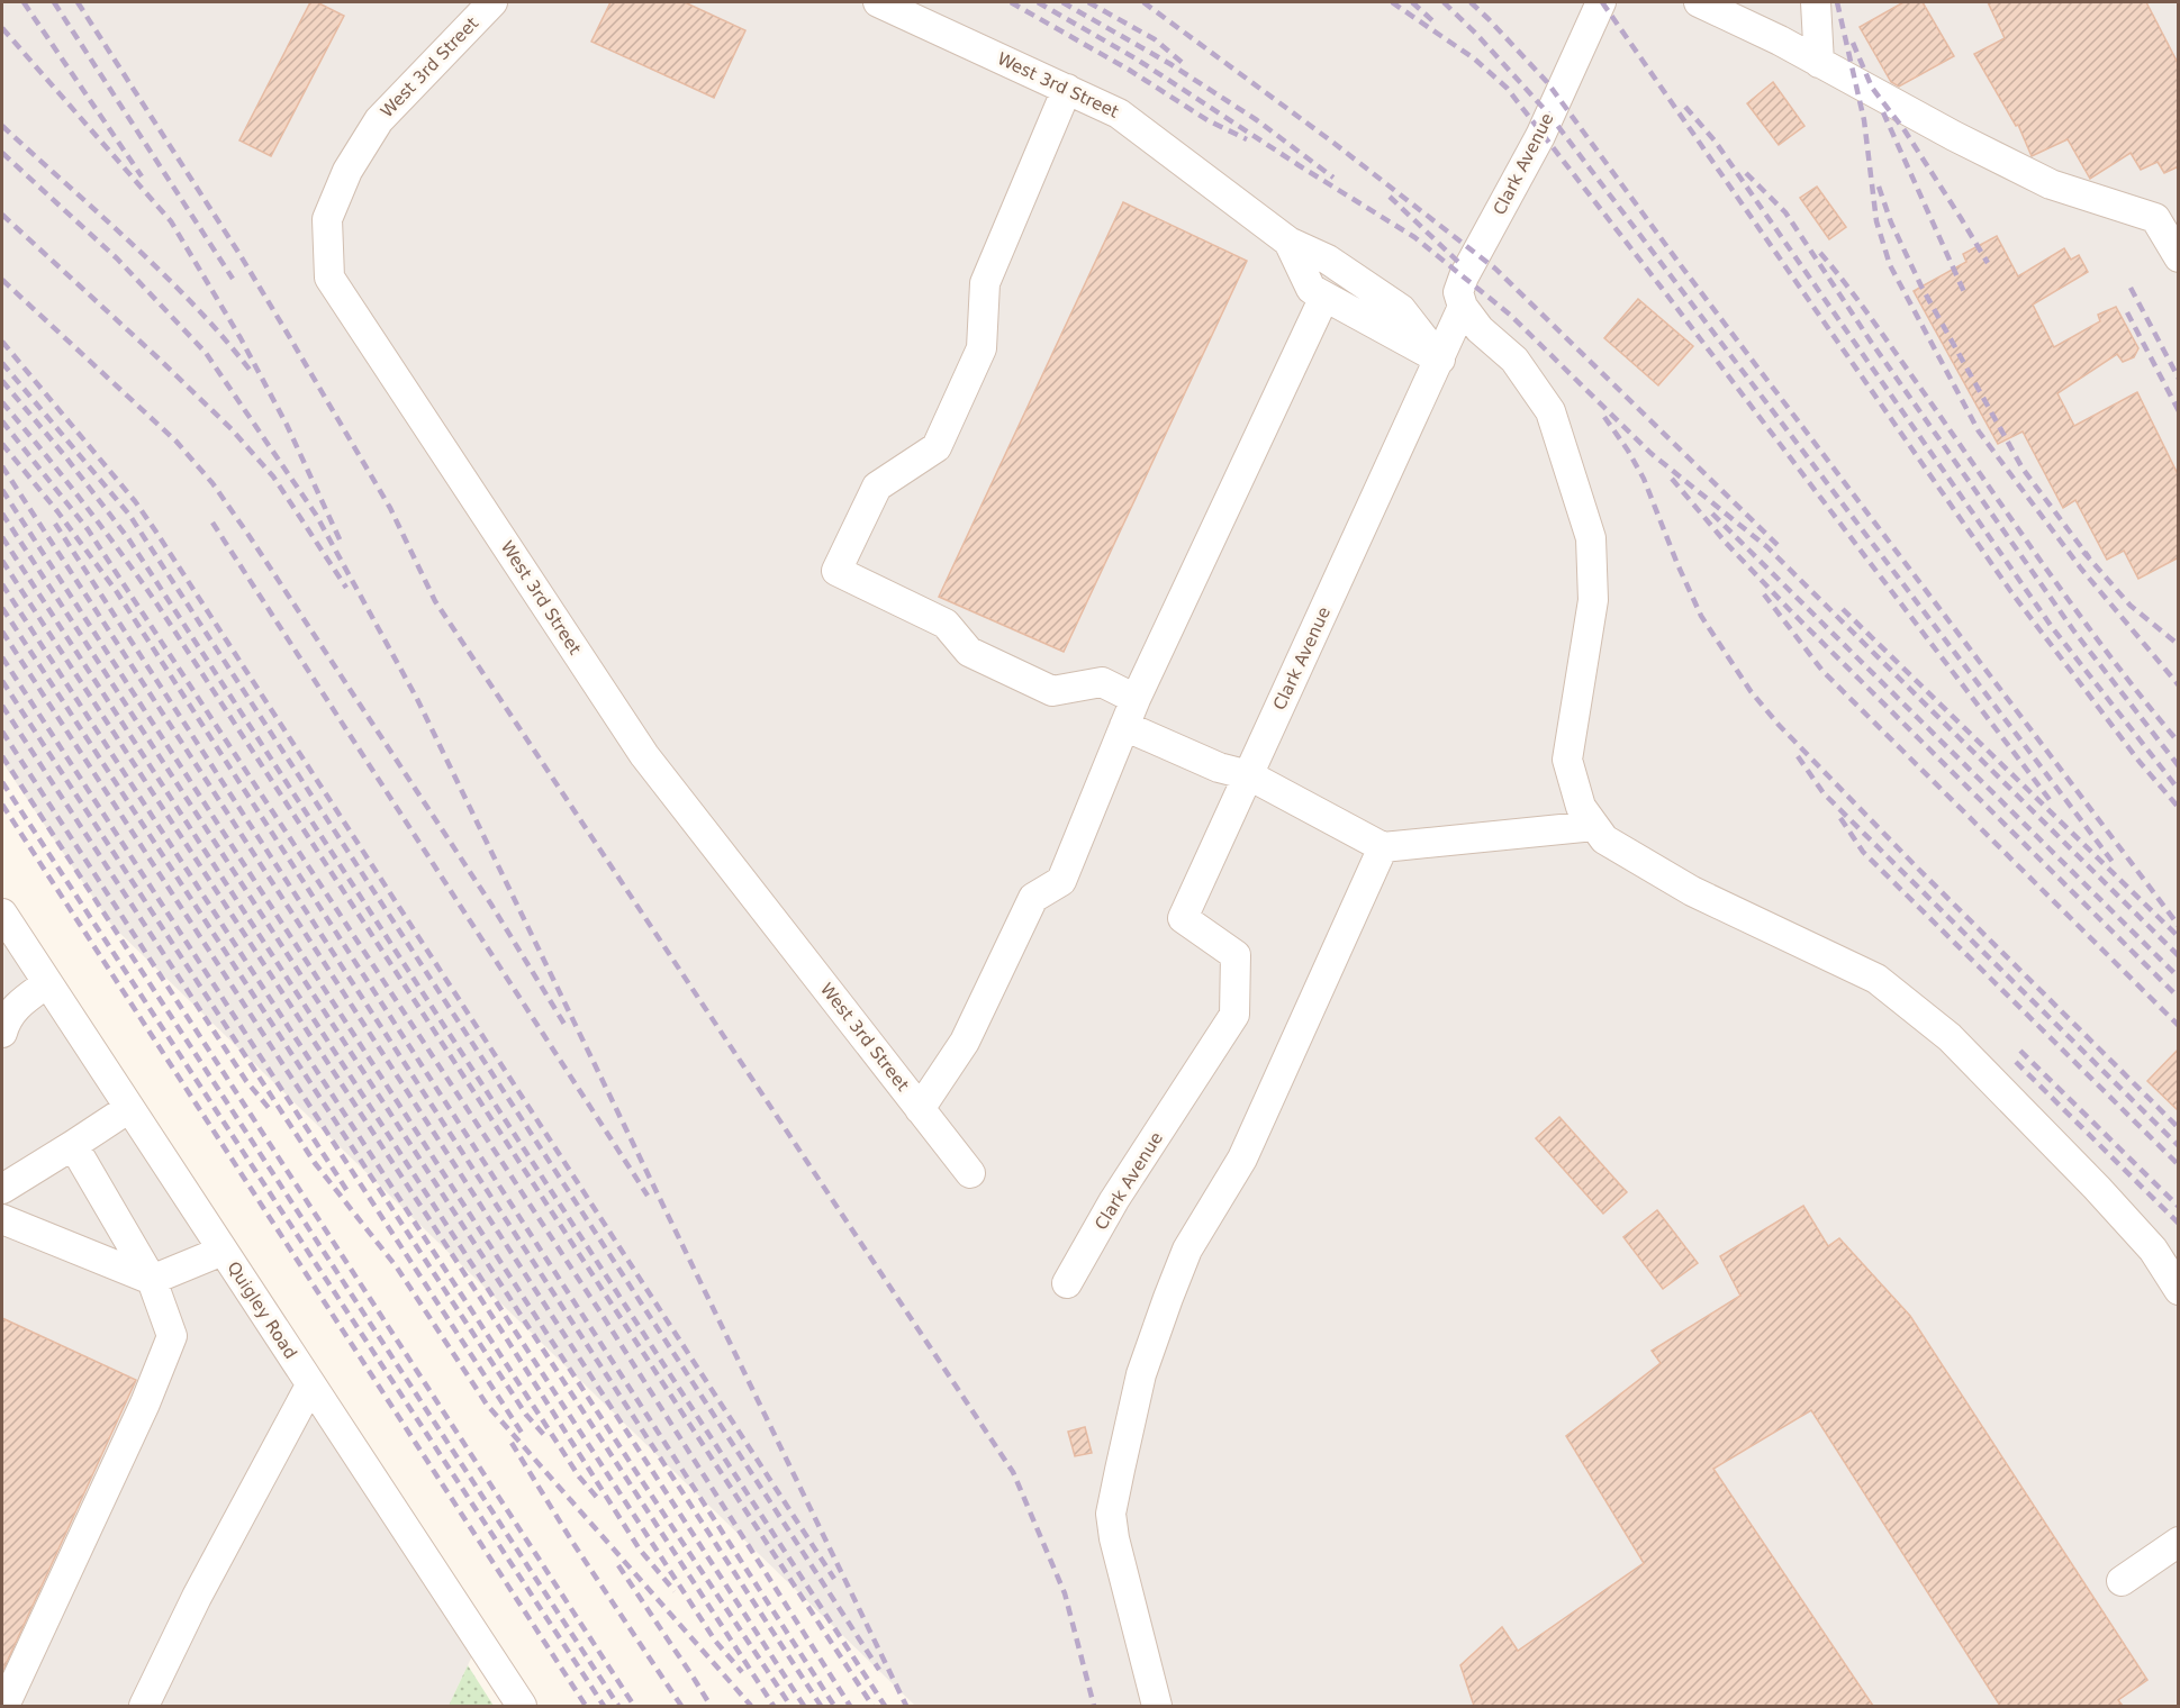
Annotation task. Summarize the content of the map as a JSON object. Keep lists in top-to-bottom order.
{
  "streets": {
    "street": ["West 3rd Street", "Clark Avenue", "Quigley Road"]
  },
  "crossings": [
    ["West 3rd Street", "Clark Avenue"]
  ]
}
